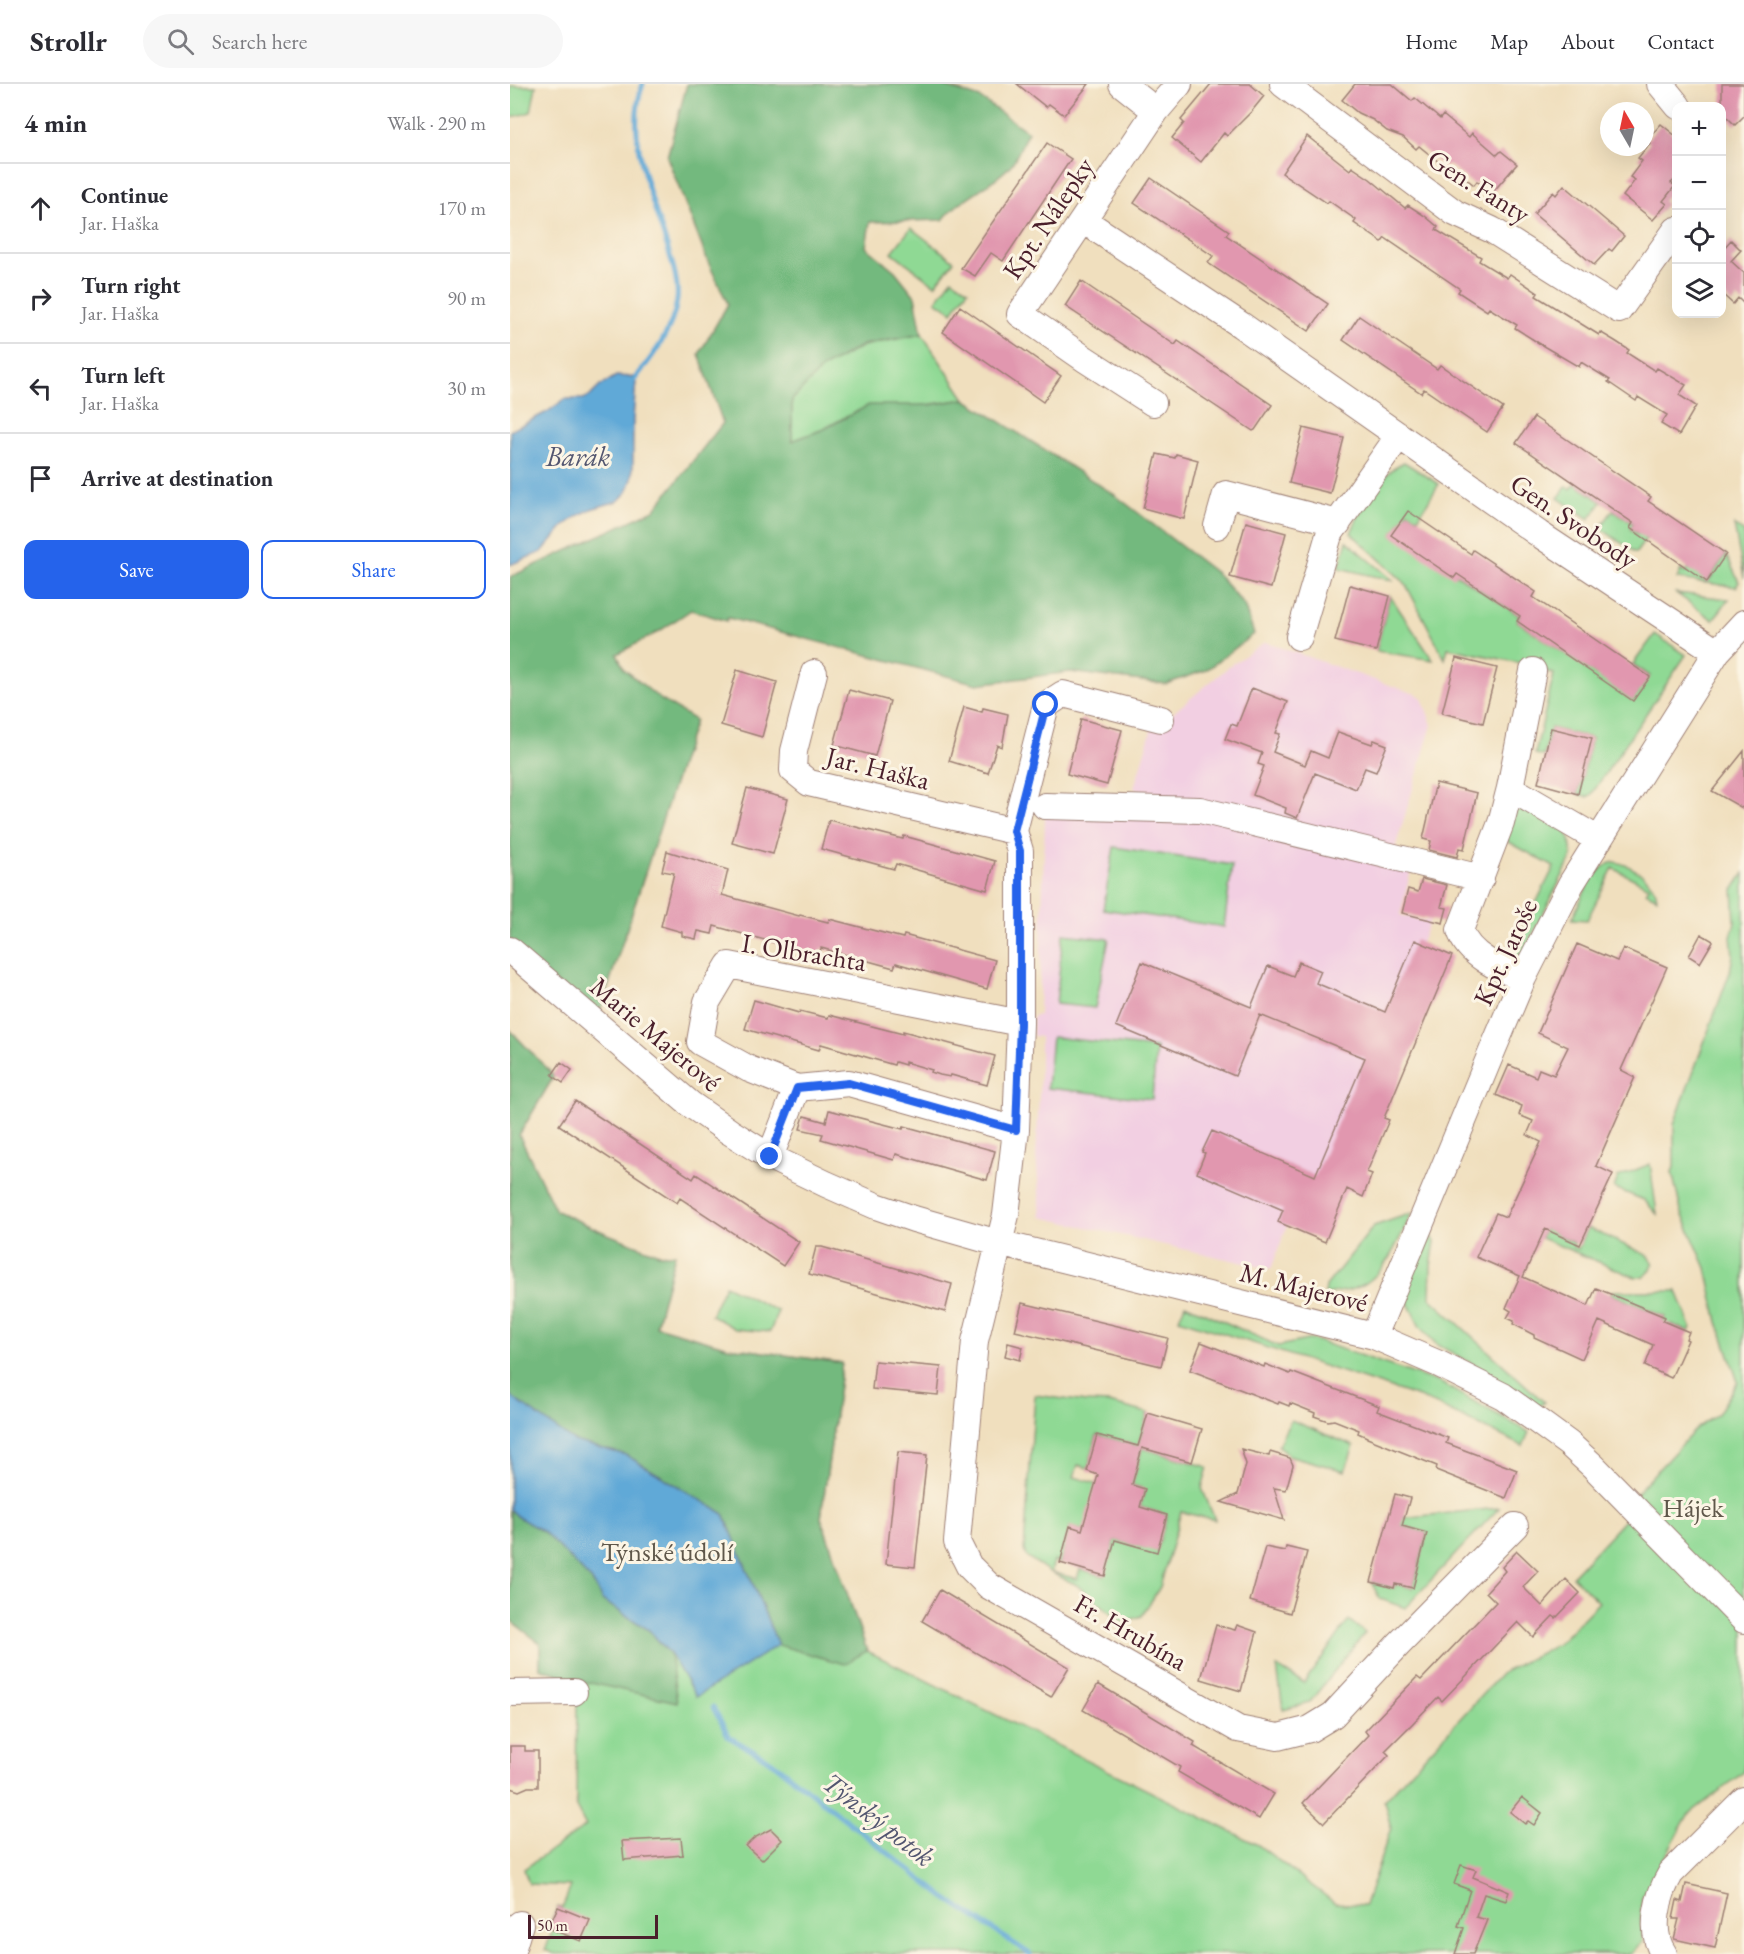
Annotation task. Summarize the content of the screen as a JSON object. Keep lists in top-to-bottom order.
{
  "streets": {
    "street": [
      "Gen. Fanty",
      "Kpt. Nálepky",
      "Gen. Svobody",
      "Jar. Haška",
      "I. Olbrachta",
      "Kpt. Jaroše",
      "Marie Majerové",
      "M. Majerové",
      "Fr. Hrubína"
    ]
  },
  "crossings": [
    ["Kpt. Nálepky", "Gen. Svobody"],
    ["Gen. Svobody", "Kpt. Jaroše"],
    ["Kpt. Jaroše", "M. Majerové"],
    ["Marie Majerové", "M. Majerové"],
    ["M. Majerové", "Fr. Hrubína"]
  ],
  "water": ["Barák", "Týnský potok"],
  "parks": ["Hájek", "Týnské údolí"],
  "scale_bar": "50 m",
  "north": "top",
  "page": {
    "header": "Strollr",
    "search": "Search here",
    "nav": [
      "Home",
      "Map",
      "About",
      "Contact"
    ],
    "heading": ["4 min", "Walk · 290 m"],
    "map_buttons": ["+", "−"],
    "list": [
      ["Continue", "Jar. Haška", "170 m"],
      ["Turn right", "Jar. Haška", "90 m"],
      ["Turn left", "Jar. Haška", "30 m"],
      "Arrive at destination"
    ],
    "buttons": ["Save", "Share"],
    "scale": "50 m"
  }
}
